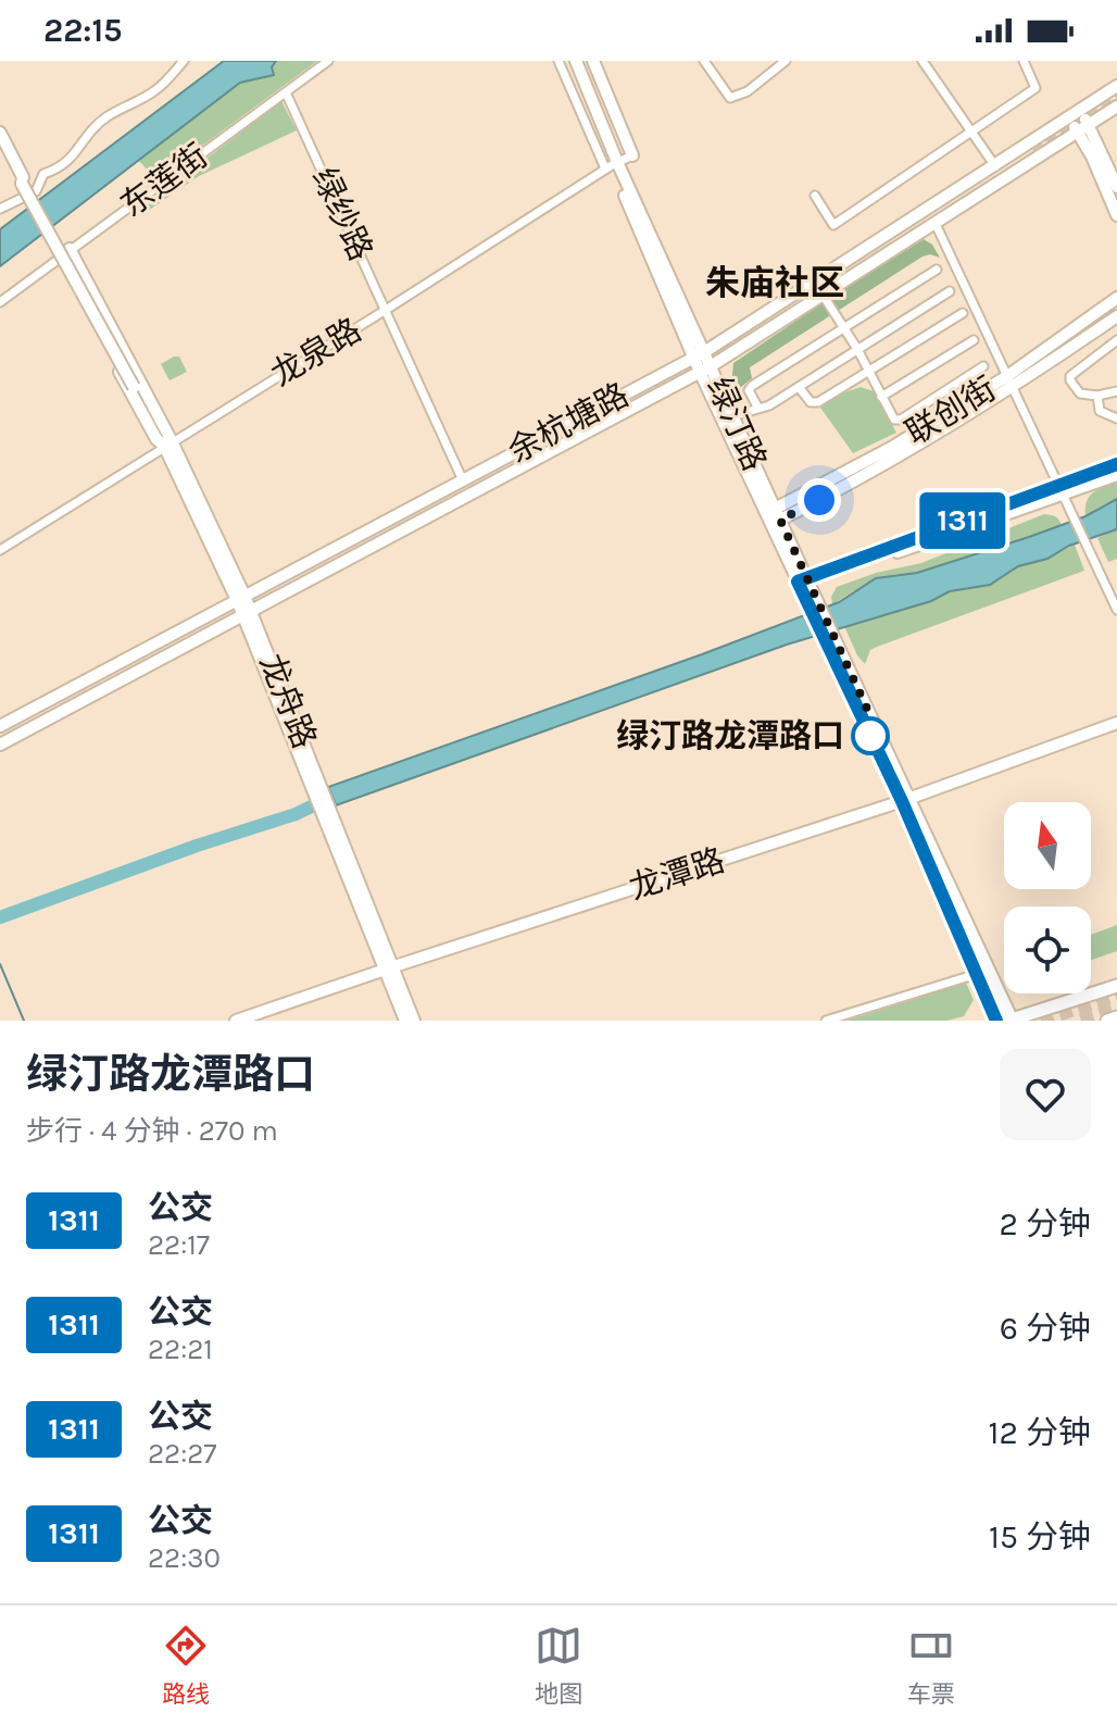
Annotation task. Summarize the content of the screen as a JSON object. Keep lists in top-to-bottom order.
{
  "streets": {
    "street": [
      "东莲街",
      "绿纱路",
      "龙泉路",
      "联创街",
      "余杭塘路",
      "绿汀路",
      "龙舟路",
      "龙潭路"
    ]
  },
  "crossings": [
    ["东莲街", "绿纱路"],
    ["东莲街", "龙舟路"],
    ["绿纱路", "龙泉路"],
    ["绿纱路", "余杭塘路"],
    ["龙泉路", "绿汀路"],
    ["龙泉路", "龙舟路"],
    ["联创街", "绿汀路"],
    ["余杭塘路", "绿汀路"],
    ["余杭塘路", "龙舟路"],
    ["绿汀路", "龙潭路"],
    ["龙舟路", "龙潭路"]
  ],
  "districts": ["朱庙社区"],
  "places": ["绿汀路龙潭路口"],
  "lines": ["bus line 1311"],
  "north": "top",
  "page": {
    "status": "22:15",
    "on_map": "1311",
    "heading": ["绿汀路龙潭路口", "步行 · 4 分钟 · 270 m"],
    "list": [
      {
        "mark": "1311",
        "name": "公交",
        "note": "22:17",
        "value": "2 分钟"
      },
      {
        "mark": "1311",
        "name": "公交",
        "note": "22:21",
        "value": "6 分钟"
      },
      {
        "mark": "1311",
        "name": "公交",
        "note": "22:27",
        "value": "12 分钟"
      },
      {
        "mark": "1311",
        "name": "公交",
        "note": "22:30",
        "value": "15 分钟"
      }
    ],
    "tabs": ["路线", "地图", "车票"]
  }
}
